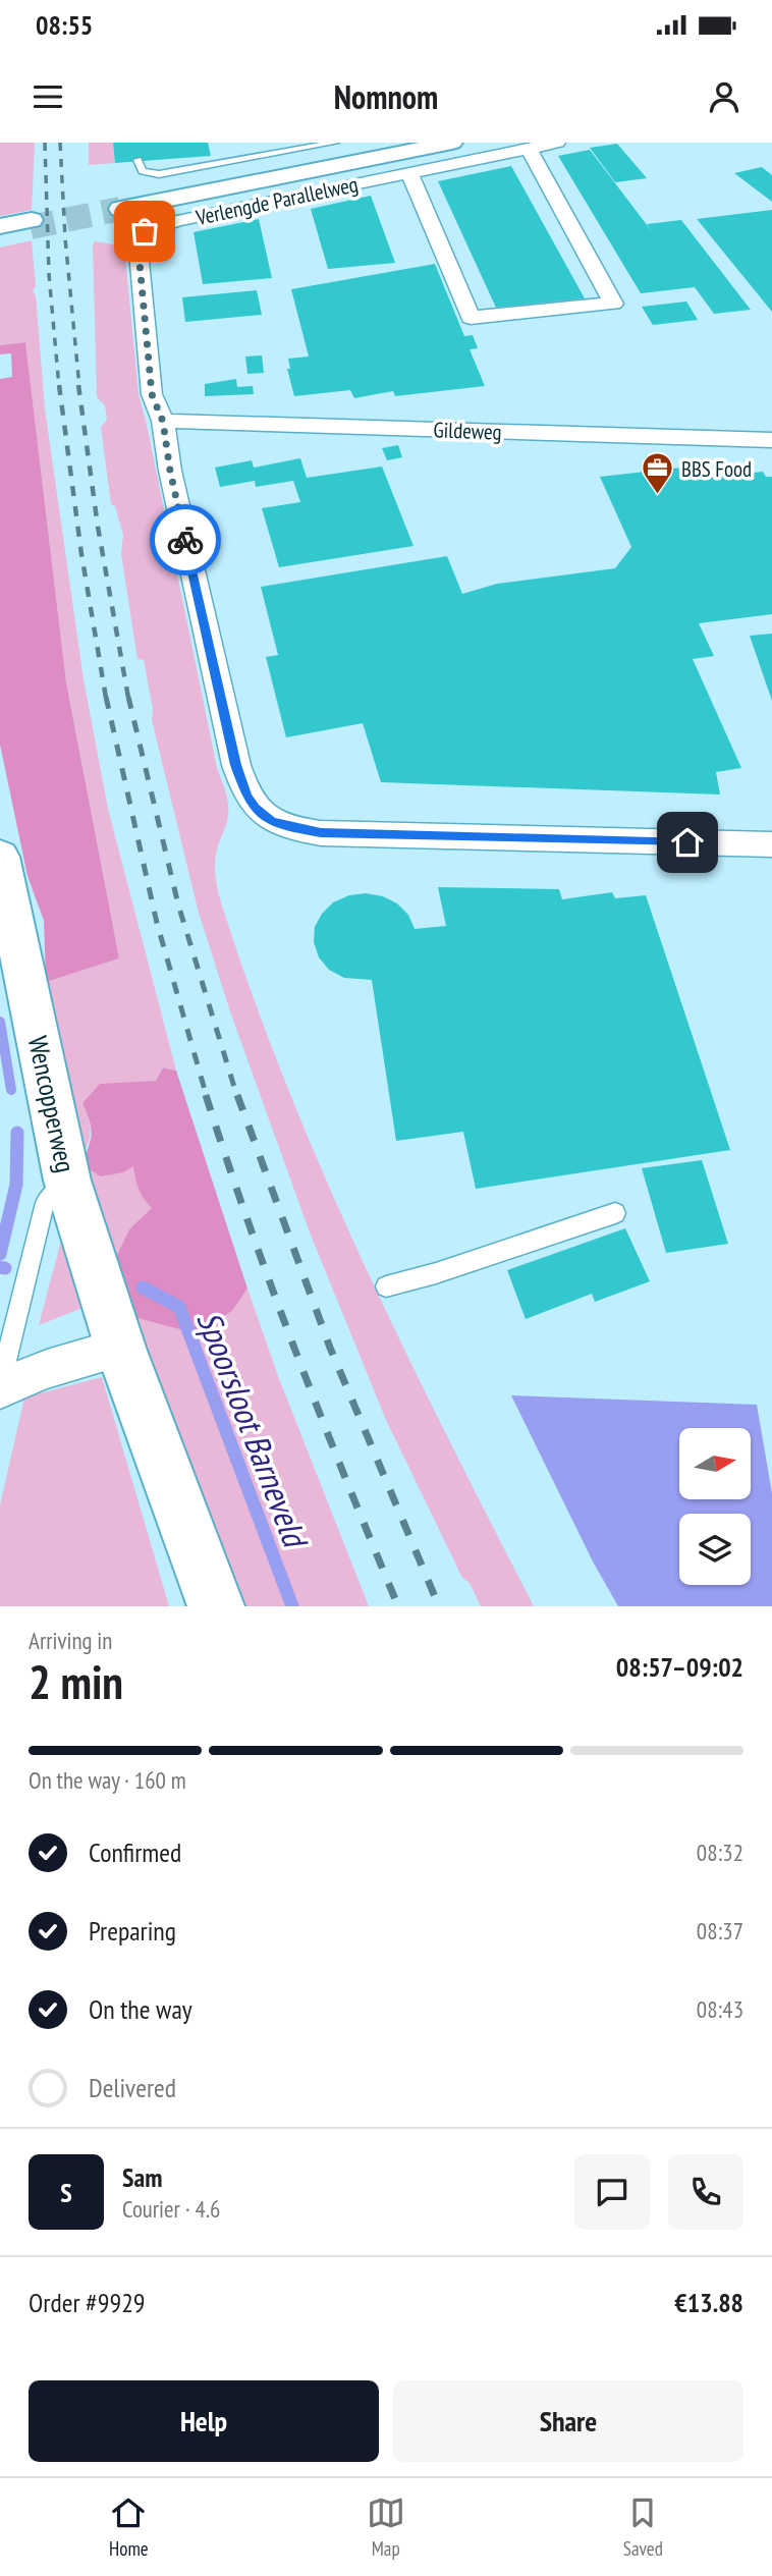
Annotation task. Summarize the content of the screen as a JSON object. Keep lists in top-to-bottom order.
{
  "streets": {
    "main road": ["Wencopperweg"],
    "street": ["Verlengde Parallelweg", "Gildeweg"]
  },
  "crossings": [
    ["Verlengde Parallelweg", "Gildeweg"]
  ],
  "water": ["Spoorsloot Barneveld"],
  "places": {
    "office": ["BBS Food"]
  },
  "north": "right",
  "page": {
    "status": "08:55",
    "header": "Nomnom",
    "heading": ["2 min", "Arriving in", "08:57–09:02"],
    "panel": [
      "Sam",
      "Courier · 4.6",
      "Order #9929",
      "€13.88"
    ],
    "bar": "On the way · 160 m",
    "list": [
      ["Confirmed", "08:32"],
      ["Preparing", "08:37"],
      ["On the way", "08:43"],
      "Delivered"
    ],
    "round": "S",
    "buttons": ["Help", "Share"],
    "tabs": ["Home", "Map", "Saved"]
  }
}
